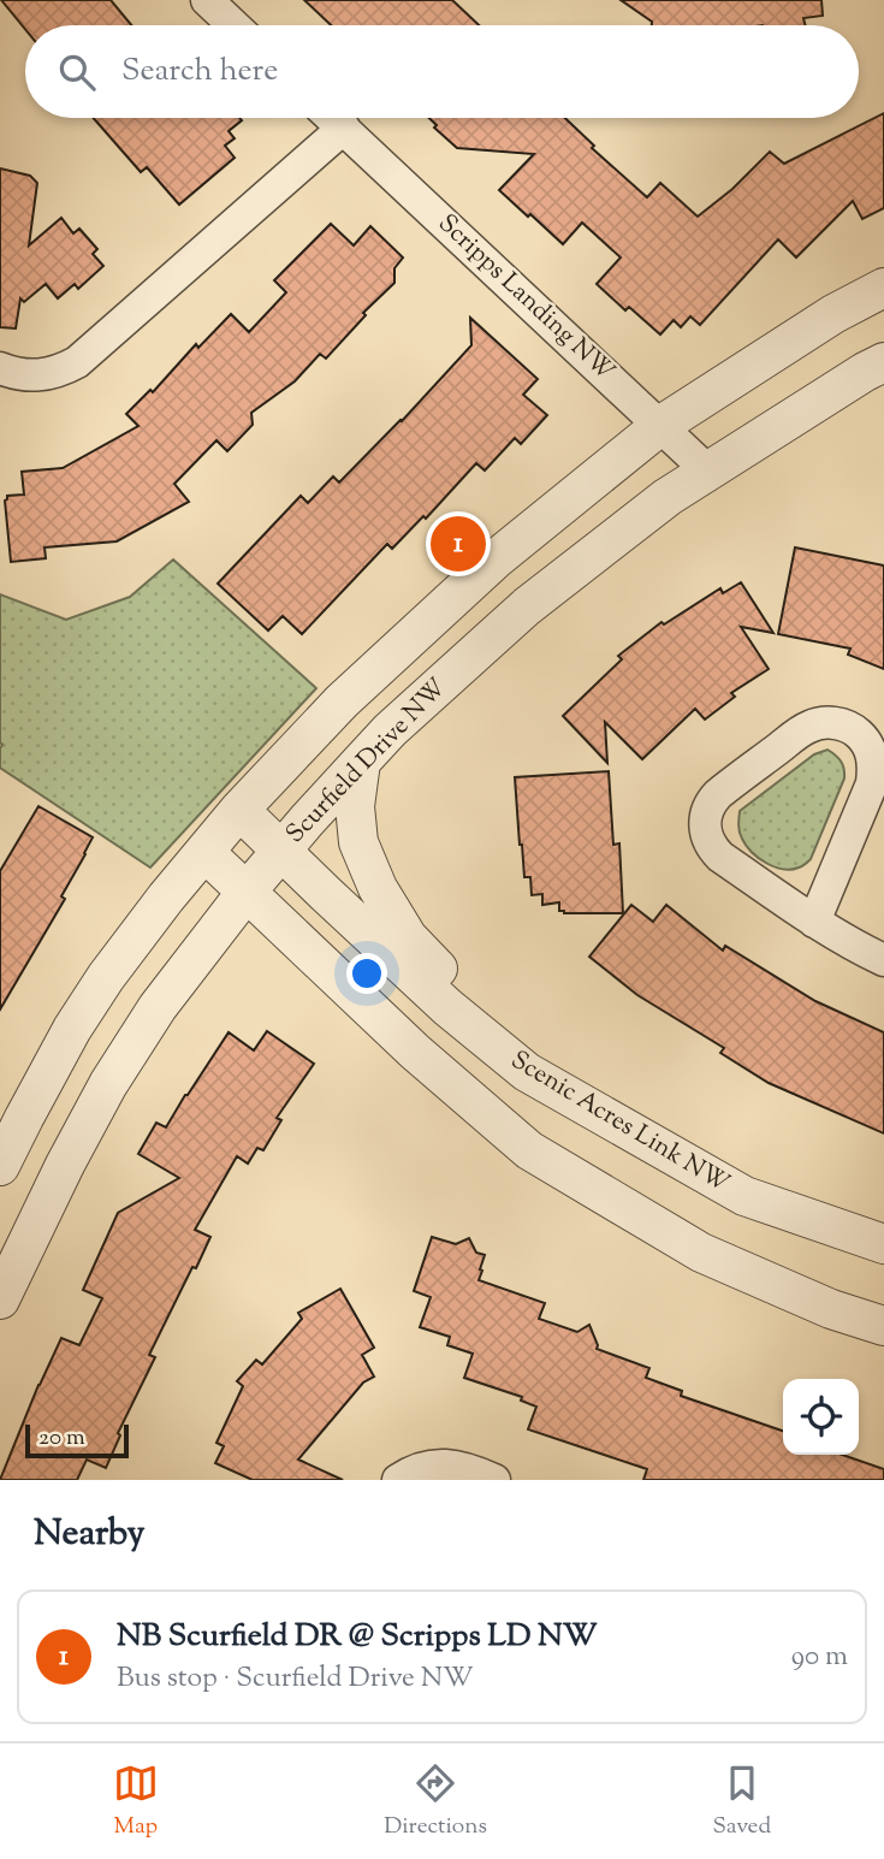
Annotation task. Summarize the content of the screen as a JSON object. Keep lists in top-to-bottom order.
{
  "streets": {
    "street": ["Scripps Landing NW", "Scurfield Drive NW", "Scenic Acres Link NW"]
  },
  "crossings": [
    ["Scripps Landing NW", "Scurfield Drive NW"],
    ["Scurfield Drive NW", "Scenic Acres Link NW"]
  ],
  "scale_bar": "20 m",
  "page": {
    "search": "Search here",
    "pins": "1",
    "scale": "20 m",
    "heading": "Nearby",
    "list": [
      {
        "mark": "1",
        "name": "NB Scurfield DR @ Scripps LD NW",
        "note": "Bus stop · Scurfield Drive NW",
        "value": "90 m"
      }
    ],
    "nav": ["Map", "Directions", "Saved"]
  }
}
